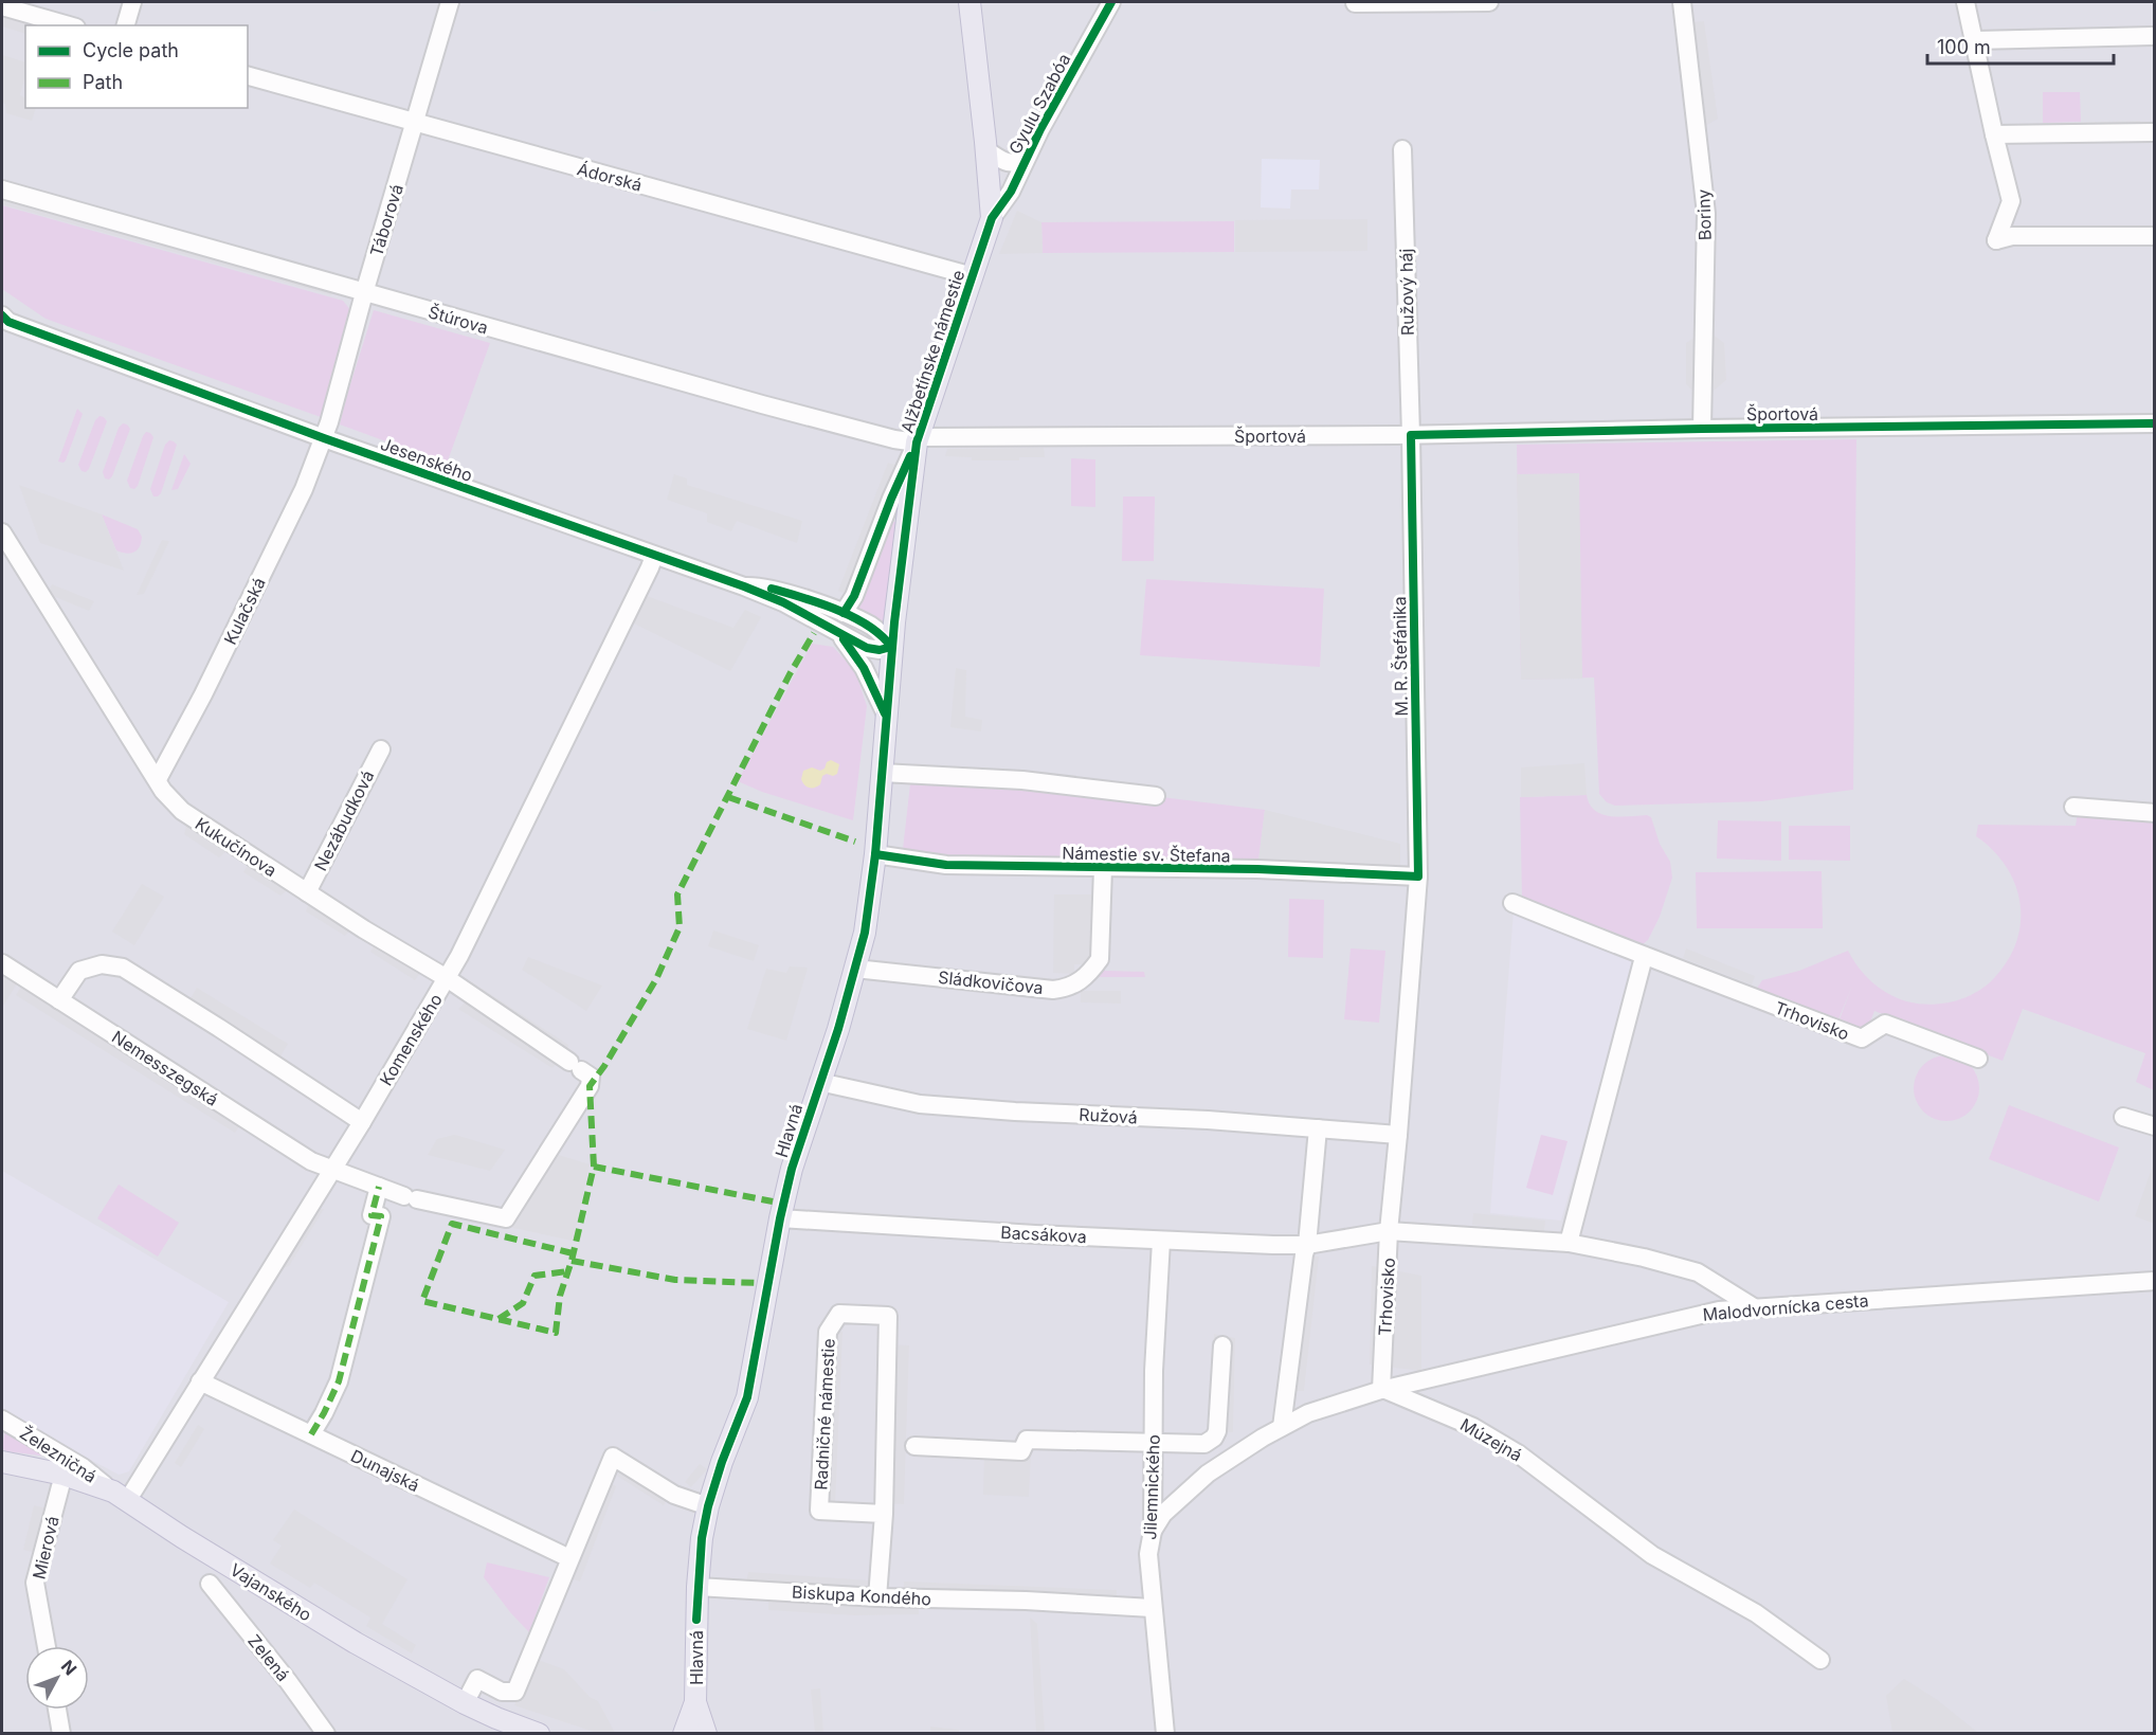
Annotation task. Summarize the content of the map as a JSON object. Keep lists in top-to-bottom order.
{
  "streets": {
    "main road": ["Alžbetínske námestie", "Hlavná", "Vajanského"],
    "street": [
      "Gyulu Szabóa",
      "Ádorská",
      "Boriny",
      "Táborová",
      "Ružový háj",
      "Štúrova",
      "Športová",
      "Jesenského",
      "Kulačská",
      "M. R. Štefánika",
      "Nezábudková",
      "Kukučínova",
      "Námestie sv. Štefana",
      "Sládkovičova",
      "Trhovisko",
      "Komenského",
      "Nemesszegská",
      "Ružová",
      "Bacsákova",
      "Malodvornícka cesta",
      "Radničné námestie",
      "Múzejná",
      "Železničná",
      "Dunajská",
      "Jilemnického",
      "Mierová",
      "Biskupa Kondého",
      "Zelená"
    ]
  },
  "crossings": [
    ["Gyulu Szabóa", "Alžbetínske námestie"],
    ["Ádorská", "Táborová"],
    ["Ádorská", "Alžbetínske námestie"],
    ["Boriny", "Športová"],
    ["Táborová", "Štúrova"],
    ["Táborová", "Jesenského"],
    ["Táborová", "Kulačská"],
    ["Ružový háj", "Športová"],
    ["Ružový háj", "M. R. Štefánika"],
    ["Štúrova", "Alžbetínske námestie"],
    ["Štúrova", "Športová"],
    ["Alžbetínske námestie", "Športová"],
    ["Alžbetínske námestie", "Jesenského"],
    ["Alžbetínske námestie", "Hlavná"],
    ["Športová", "M. R. Štefánika"],
    ["Jesenského", "Kulačská"],
    ["Jesenského", "Komenského"],
    ["Jesenského", "Hlavná"],
    ["Kulačská", "Kukučínova"],
    ["M. R. Štefánika", "Námestie sv. Štefana"],
    ["M. R. Štefánika", "Trhovisko"],
    ["M. R. Štefánika", "Ružová"],
    ["M. R. Štefánika", "Bacsákova"],
    ["Nezábudková", "Kukučínova"],
    ["Kukučínova", "Komenského"],
    ["Kukučínova", "Nemesszegská"],
    ["Námestie sv. Štefana", "Sládkovičova"],
    ["Námestie sv. Štefana", "Hlavná"],
    ["Sládkovičova", "Hlavná"],
    ["Trhovisko", "Bacsákova"],
    ["Trhovisko", "Malodvornícka cesta"],
    ["Trhovisko", "Múzejná"],
    ["Komenského", "Nemesszegská"],
    ["Komenského", "Železničná"],
    ["Komenského", "Dunajská"],
    ["Komenského", "Vajanského"],
    ["Ružová", "Hlavná"],
    ["Hlavná", "Bacsákova"],
    ["Hlavná", "Biskupa Kondého"],
    ["Bacsákova", "Jilemnického"],
    ["Malodvornícka cesta", "Múzejná"],
    ["Radničné námestie", "Biskupa Kondého"],
    ["Železničná", "Vajanského"],
    ["Jilemnického", "Biskupa Kondého"],
    ["Mierová", "Vajanského"]
  ],
  "legend": ["Cycle path", "Path"],
  "scale_bar": "100 m",
  "north": "top right"
}
